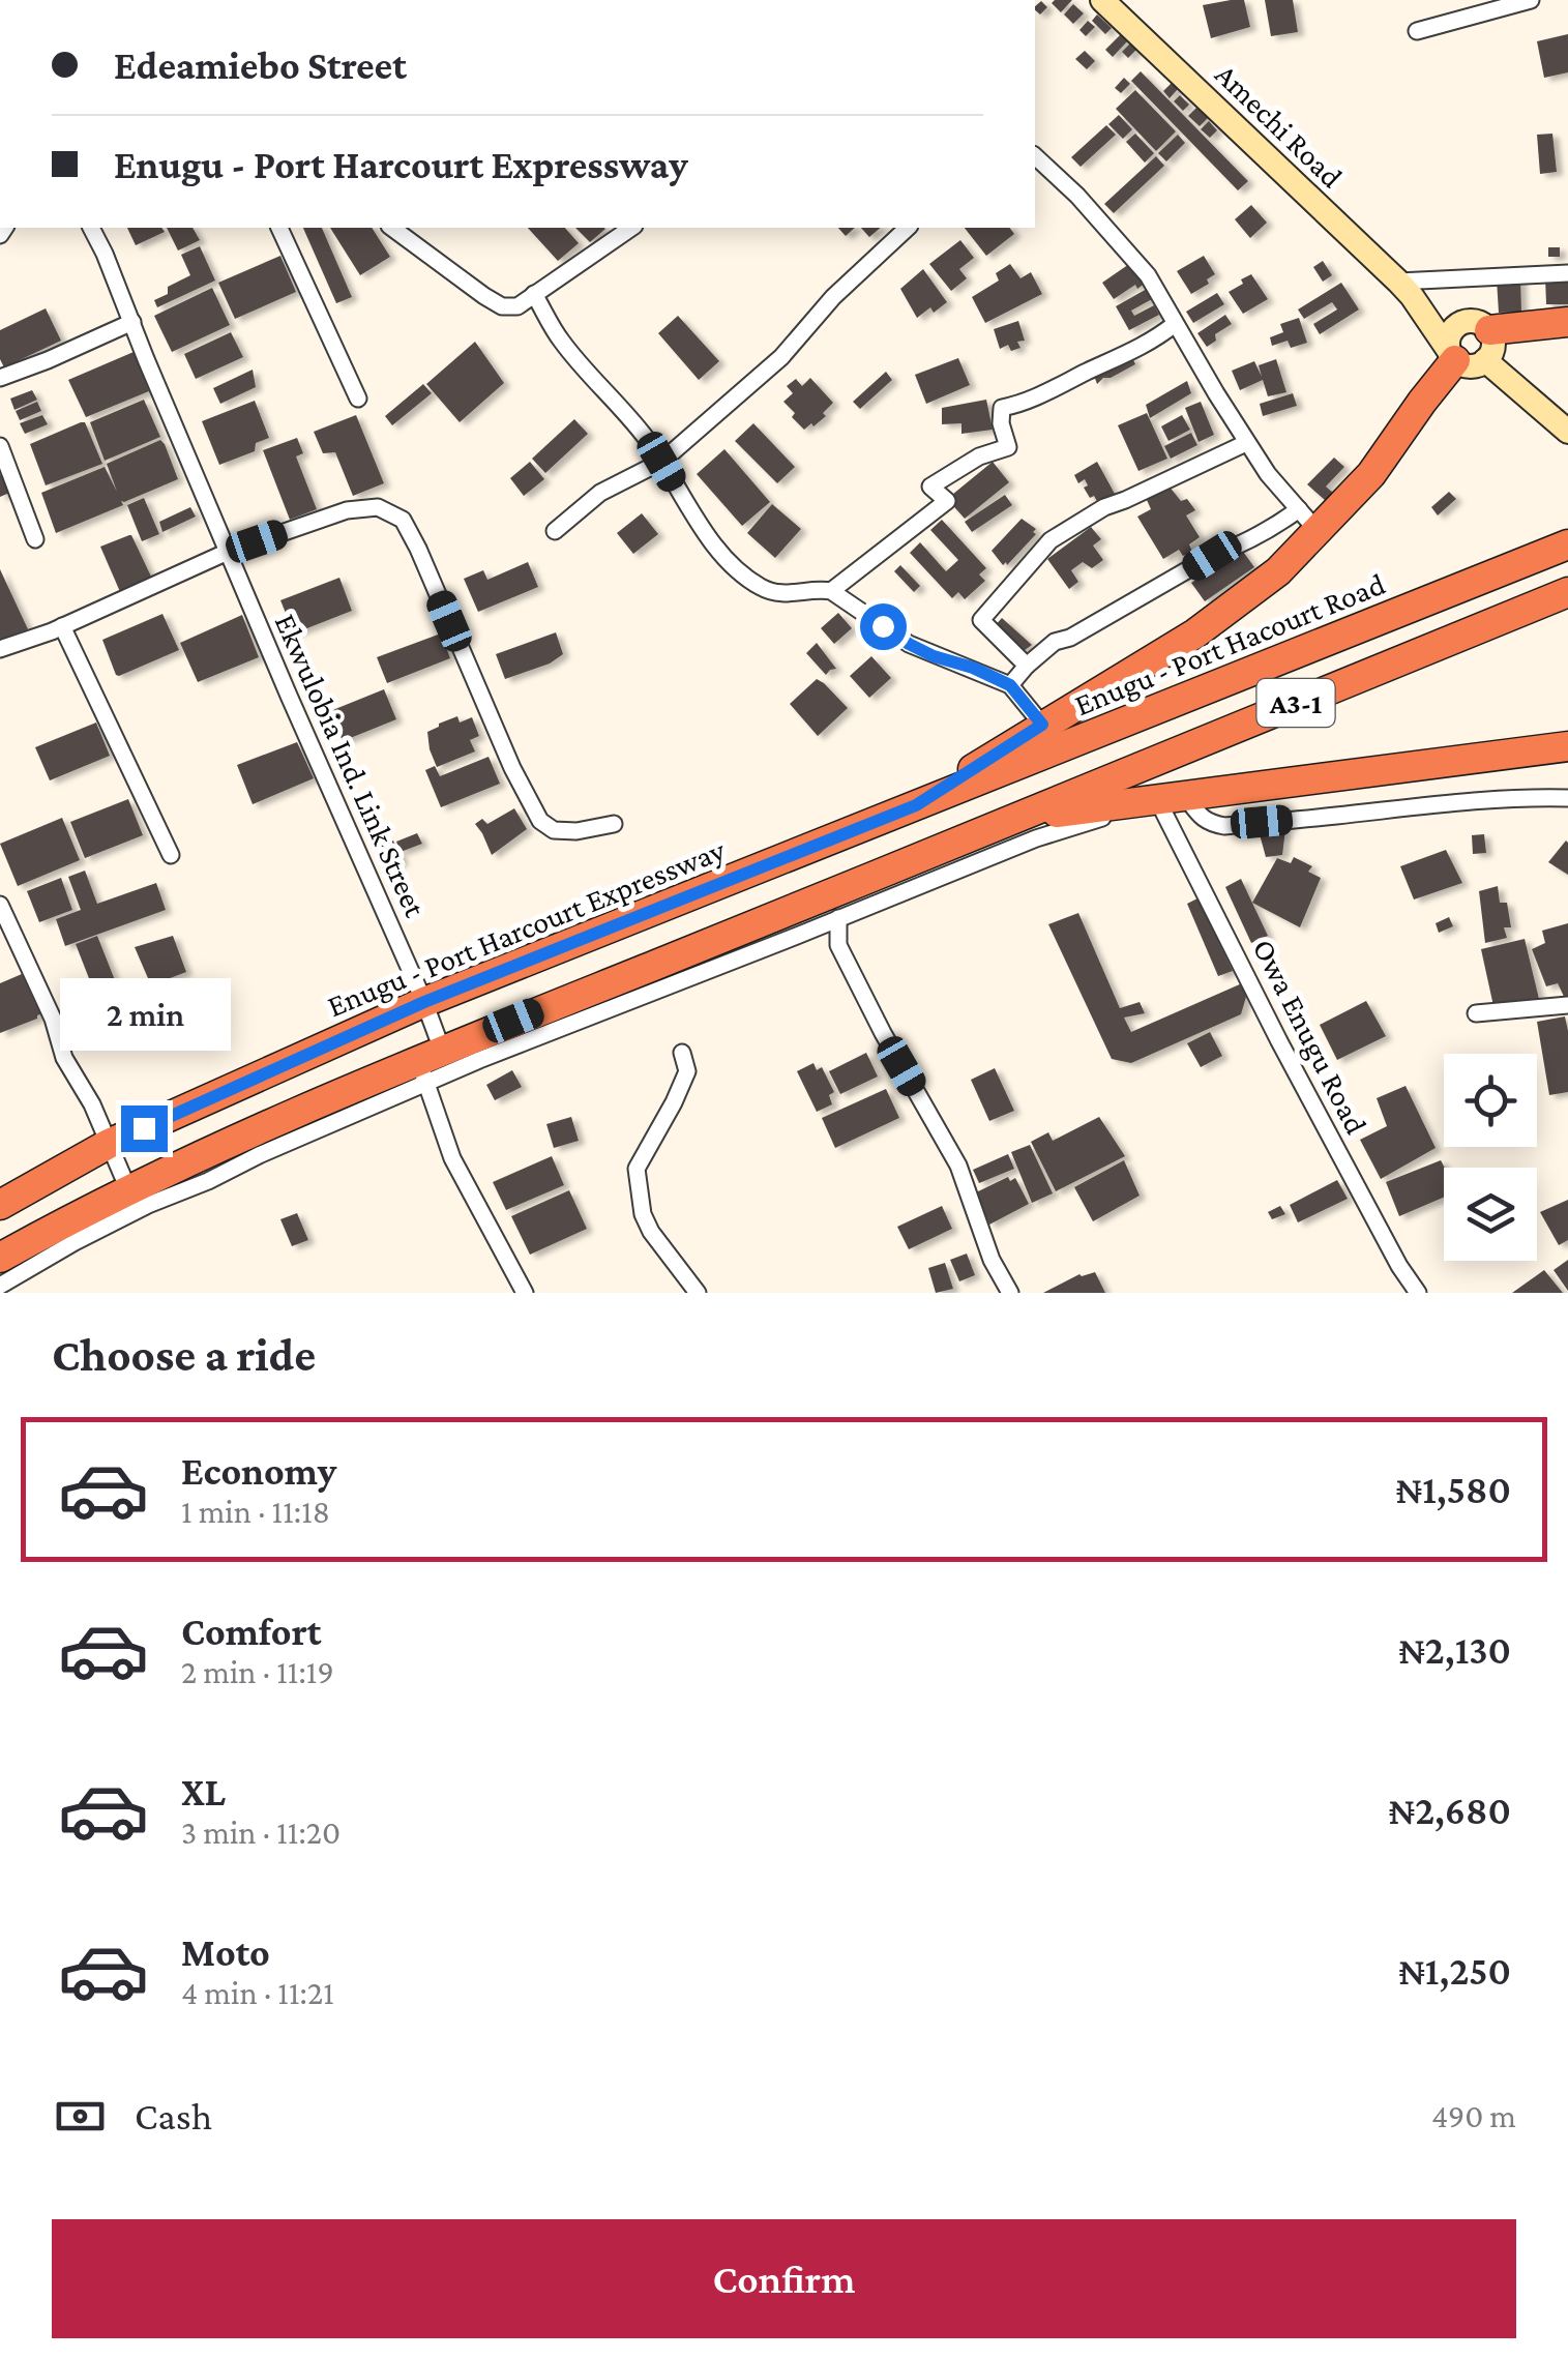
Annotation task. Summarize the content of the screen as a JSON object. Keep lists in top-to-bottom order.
{
  "streets": {
    "highway": ["Enugu - Port Hacourt Road", "A3-1", "Enugu - Port Harcourt Expressway"],
    "main road": ["Amechi Road"],
    "street": ["Ekwulobia Ind. Link Street", "Owa Enugu Road"]
  },
  "crossings": [
    ["Enugu - Port Hacourt Road", "Enugu - Port Harcourt Expressway"],
    ["A3-1", "Ekwulobia Ind. Link Street"],
    ["Ekwulobia Ind. Link Street", "Enugu - Port Harcourt Expressway"]
  ],
  "page": {
    "banner": ["Edeamiebo Street", "Enugu - Port Harcourt Expressway"],
    "bubble": "2 min",
    "heading": "Choose a ride",
    "list": [
      {
        "name": "Economy",
        "note": "1 min · 11:18",
        "value": "₦1,580"
      },
      {
        "name": "Comfort",
        "note": "2 min · 11:19",
        "value": "₦2,130"
      },
      {
        "name": "XL",
        "note": "3 min · 11:20",
        "value": "₦2,680"
      },
      {
        "name": "Moto",
        "note": "4 min · 11:21",
        "value": "₦1,250"
      }
    ],
    "pay": ["Cash", "490 m"],
    "buttons": "Confirm"
  }
}
